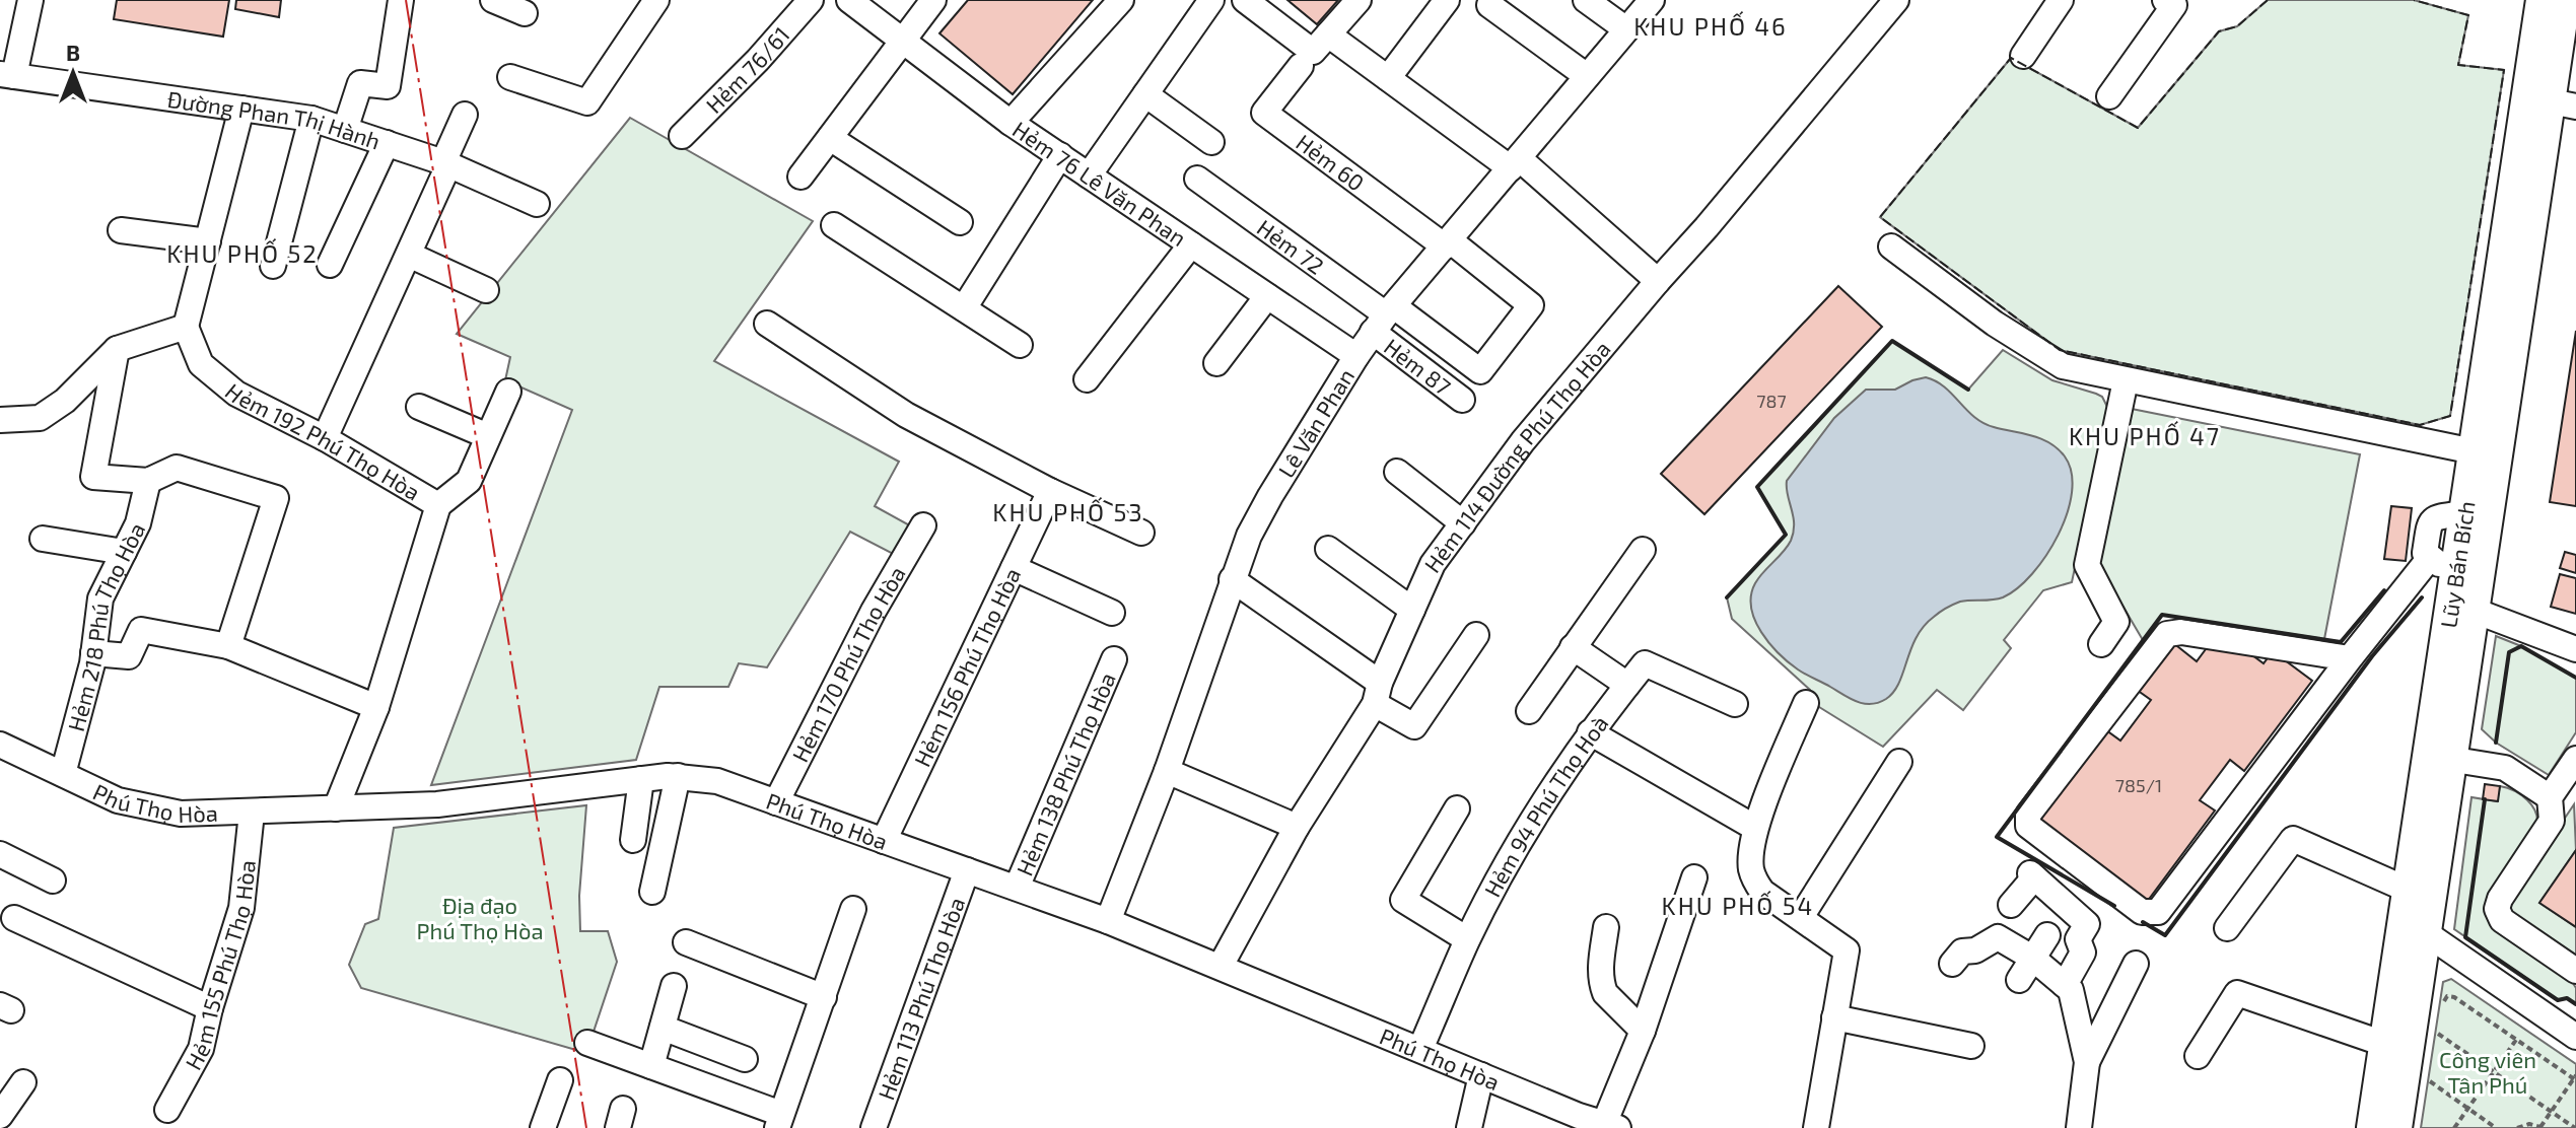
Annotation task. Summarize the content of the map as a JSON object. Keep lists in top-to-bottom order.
{
  "streets": {
    "main road": ["Lũy Bán Bích"],
    "street": [
      "Hẻm 76/61",
      "Đường Phan Thị Hành",
      "Hẻm 60",
      "Hẻm 76 Lê Văn Phan",
      "Hẻm 72",
      "Hẻm 87",
      "Lê Văn Phan",
      "Hẻm 192 Phú Thọ Hòa",
      "Hẻm 114 Đường Phú Thọ Hòa",
      "Hẻm 218 Phú Thọ Hòa",
      "Hẻm 170 Phú Thọ Hòa",
      "Hẻm 156 Phú Thọ Hòa",
      "Hẻm 138 Phú Thọ Hòa",
      "Phú Thọ Hòa",
      "Hẻm 94 Phú Thọ Hoà",
      "Hẻm 155 Phú Thọ Hòa",
      "Hẻm 113 Phú Thọ Hòa"
    ]
  },
  "crossings": [
    ["Hẻm 60", "Lê Văn Phan"],
    ["Hẻm 76 Lê Văn Phan", "Lê Văn Phan"],
    ["Hẻm 72", "Hẻm 87"],
    ["Hẻm 72", "Lê Văn Phan"],
    ["Hẻm 87", "Lê Văn Phan"],
    ["Lê Văn Phan", "Phú Thọ Hòa"],
    ["Hẻm 192 Phú Thọ Hòa", "Phú Thọ Hòa"],
    ["Hẻm 114 Đường Phú Thọ Hòa", "Phú Thọ Hòa"],
    ["Hẻm 218 Phú Thọ Hòa", "Phú Thọ Hòa"],
    ["Hẻm 170 Phú Thọ Hòa", "Phú Thọ Hòa"],
    ["Hẻm 156 Phú Thọ Hòa", "Phú Thọ Hòa"],
    ["Hẻm 138 Phú Thọ Hòa", "Phú Thọ Hòa"],
    ["Phú Thọ Hòa", "Hẻm 94 Phú Thọ Hoà"],
    ["Phú Thọ Hòa", "Hẻm 155 Phú Thọ Hòa"],
    ["Phú Thọ Hòa", "Hẻm 113 Phú Thọ Hòa"]
  ],
  "districts": [
    "KHU PHỐ 46",
    "KHU PHỐ 52",
    "KHU PHỐ 47",
    "KHU PHỐ 53",
    "KHU PHỐ 54"
  ],
  "parks": ["Địa đạo Phú Thọ Hòa", "Công viên Tân Phú"],
  "house_numbers": ["787", "785/1"],
  "north": "top"
}
